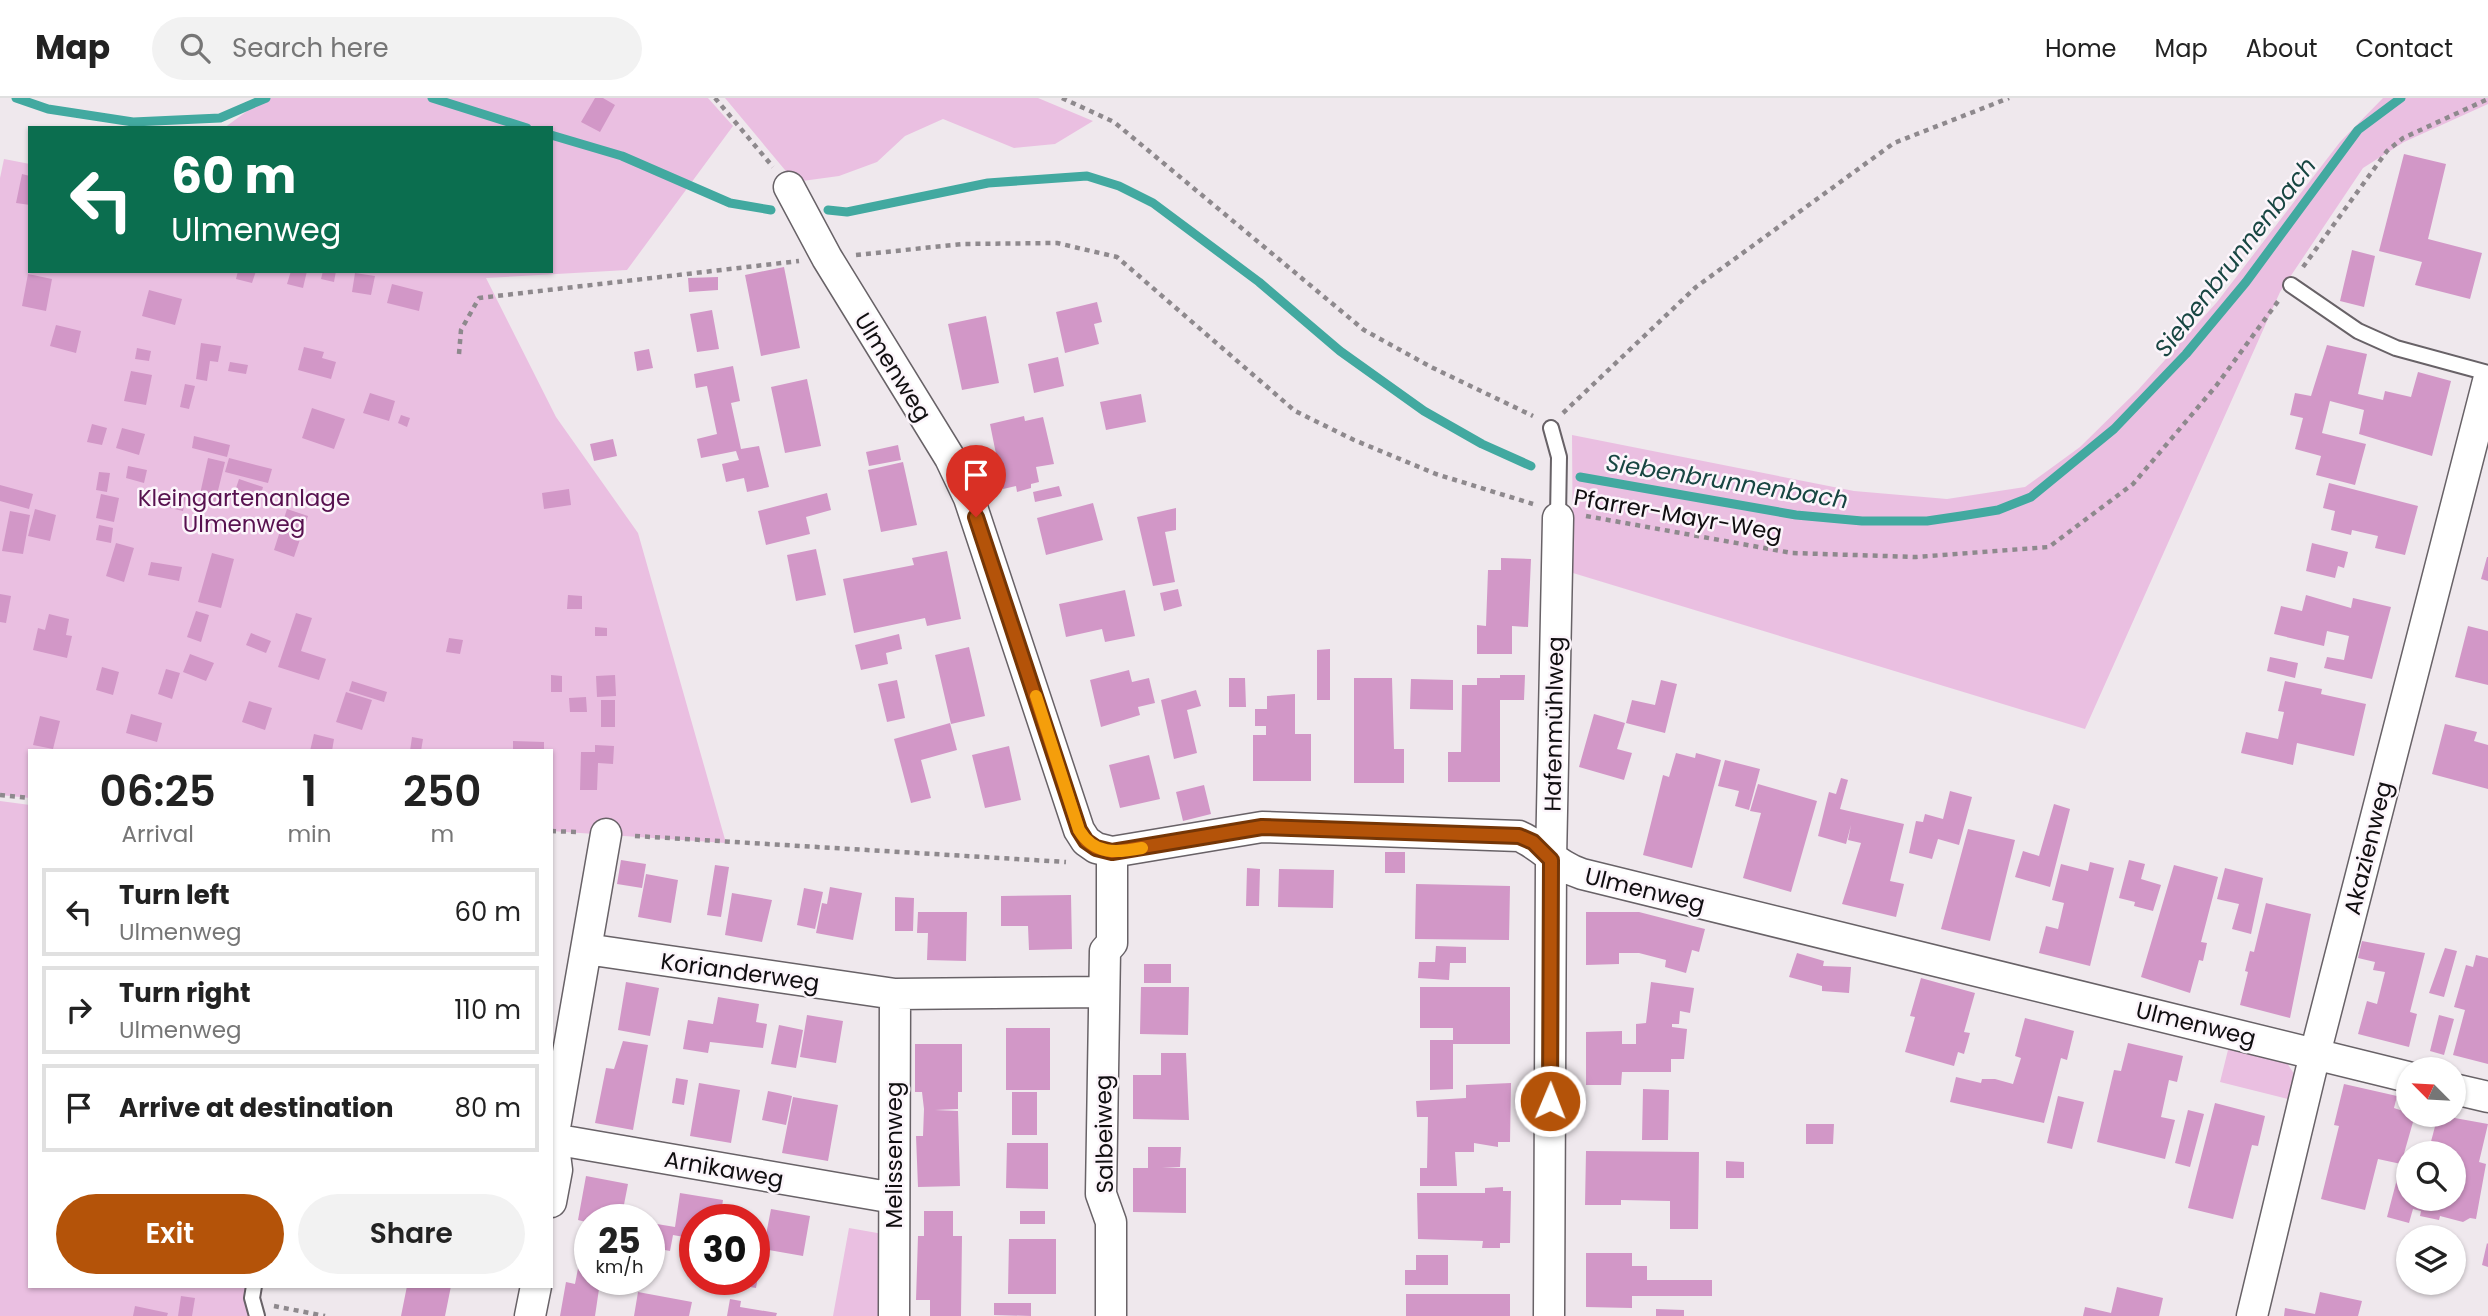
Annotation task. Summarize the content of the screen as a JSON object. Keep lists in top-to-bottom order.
{
  "streets": {
    "street": [
      "Ulmenweg",
      "Hafenmühlweg",
      "Akazienweg",
      "Korianderweg",
      "Salbeiweg",
      "Melissenweg",
      "Arnikaweg"
    ],
    "path": ["Pfarrer-Mayr-Weg"]
  },
  "crossings": [
    ["Ulmenweg", "Pfarrer-Mayr-Weg"],
    ["Ulmenweg", "Hafenmühlweg"],
    ["Ulmenweg", "Akazienweg"],
    ["Ulmenweg", "Salbeiweg"],
    ["Pfarrer-Mayr-Weg", "Hafenmühlweg"],
    ["Korianderweg", "Melissenweg"],
    ["Melissenweg", "Arnikaweg"]
  ],
  "water": ["Siebenbrunnenbach"],
  "parks": ["Kleingartenanlage Ulmenweg"],
  "north": "top left",
  "page": {
    "header": "Map",
    "search": "Search here",
    "nav": [
      "Home",
      "Map",
      "About",
      "Contact"
    ],
    "turn": ["60 m", "Ulmenweg"],
    "eta": [
      "06:25",
      "Arrival",
      "1",
      "min",
      "250",
      "m"
    ],
    "list": [
      {
        "name": "Turn left",
        "note": "Ulmenweg",
        "value": "60 m"
      },
      {
        "name": "Turn right",
        "note": "Ulmenweg",
        "value": "110 m"
      },
      {
        "name": "Arrive at destination",
        "value": "80 m"
      }
    ],
    "buttons": ["Exit", "Share"],
    "speed": "25 km/h",
    "limit": "30"
  }
}
